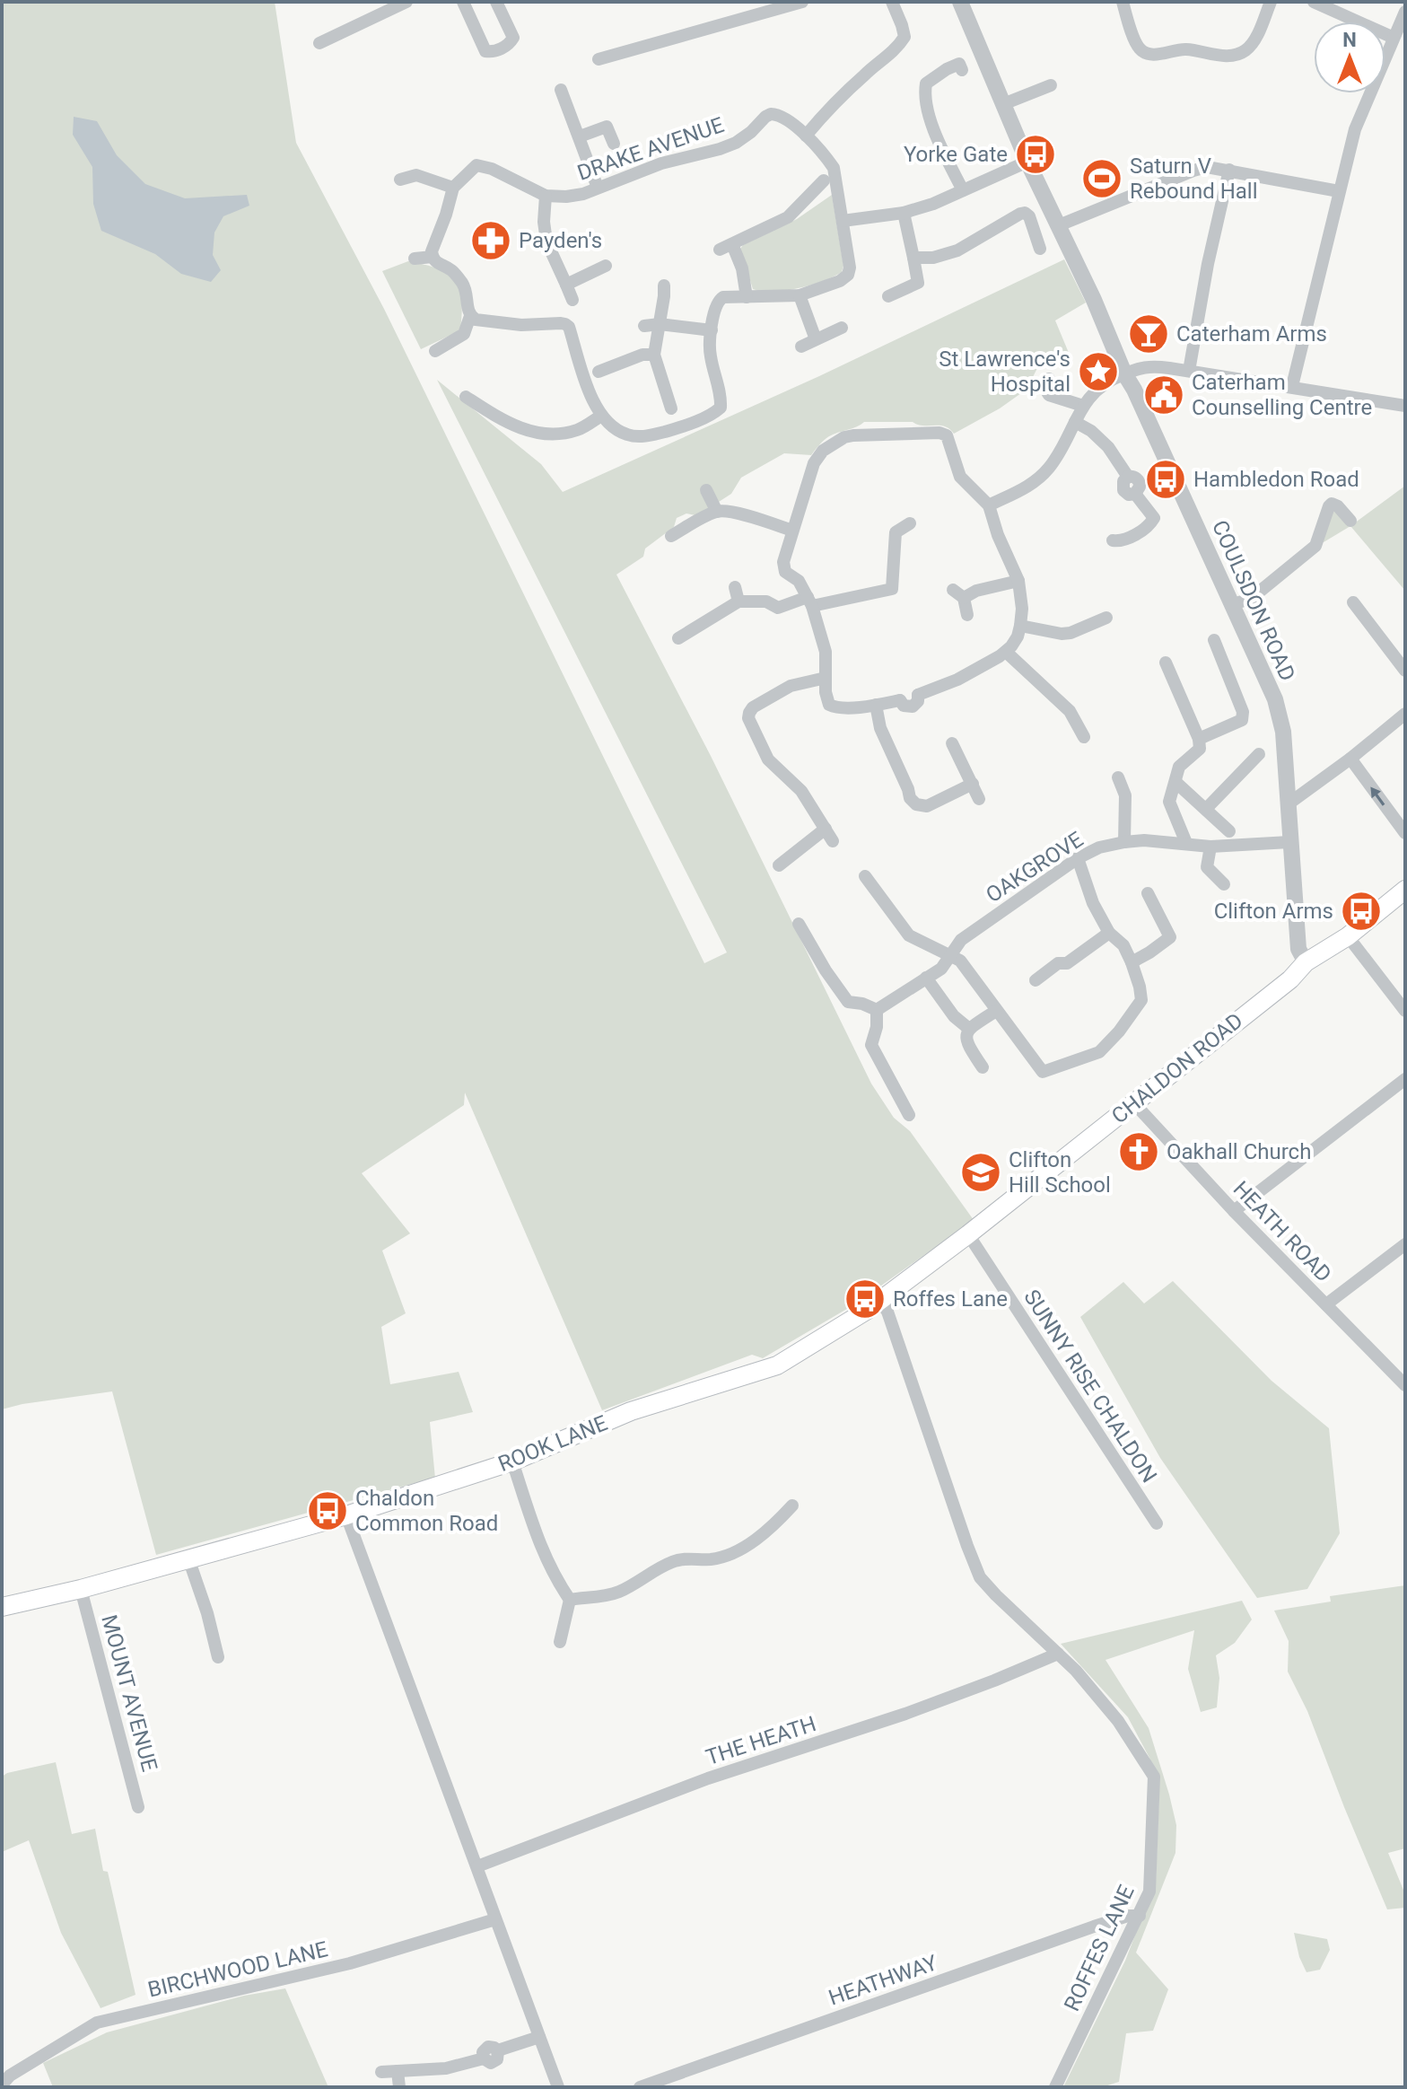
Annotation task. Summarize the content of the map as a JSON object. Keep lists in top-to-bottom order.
{
  "streets": {
    "main road": ["CHALDON ROAD", "ROOK LANE"],
    "street": [
      "DRAKE AVENUE",
      "COULSDON ROAD",
      "OAKGROVE",
      "HEATH ROAD",
      "SUNNY RISE CHALDON",
      "MOUNT AVENUE",
      "THE HEATH",
      "ROFFES LANE",
      "BIRCHWOOD LANE",
      "HEATHWAY"
    ]
  },
  "crossings": [
    ["COULSDON ROAD", "OAKGROVE"],
    ["COULSDON ROAD", "CHALDON ROAD"],
    ["CHALDON ROAD", "HEATH ROAD"],
    ["CHALDON ROAD", "SUNNY RISE CHALDON"],
    ["CHALDON ROAD", "ROOK LANE"],
    ["CHALDON ROAD", "ROFFES LANE"],
    ["ROOK LANE", "MOUNT AVENUE"],
    ["ROOK LANE", "ROFFES LANE"],
    ["THE HEATH", "ROFFES LANE"],
    ["ROFFES LANE", "HEATHWAY"]
  ],
  "places": {
    "bus stop": [
      "Yorke Gate",
      "Hambledon Road",
      "Clifton Arms",
      "Roffes Lane",
      "Chaldon Common Road"
    ],
    "sports": ["Saturn V Rebound Hall"],
    "pharmacy": ["Payden's"],
    "bar": ["Caterham Arms"],
    "place": ["St Lawrence's Hospital"],
    "public building": ["Caterham Counselling Centre"],
    "church": ["Oakhall Church"],
    "school or university": ["Clifton Hill School"]
  },
  "north": "top"
}
